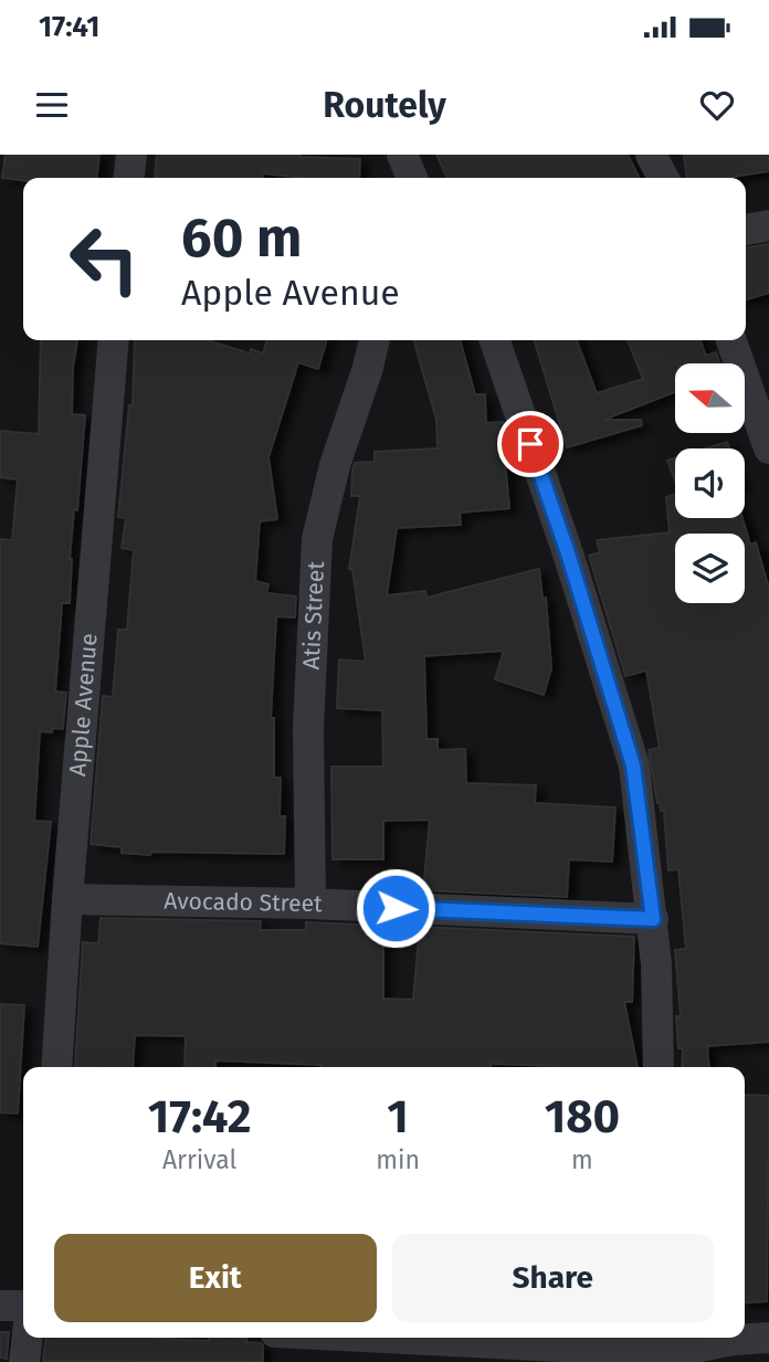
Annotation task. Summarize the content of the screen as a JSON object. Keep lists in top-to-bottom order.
{
  "streets": {
    "street": ["Atis Street", "Apple Avenue", "Avocado Street"]
  },
  "crossings": [
    ["Atis Street", "Avocado Street"],
    ["Apple Avenue", "Avocado Street"]
  ],
  "north": "left",
  "page": {
    "status": "17:41",
    "header": "Routely",
    "turn": ["60 m", "Apple Avenue"],
    "eta": [
      "17:42",
      "Arrival",
      "1",
      "min",
      "180",
      "m"
    ],
    "buttons": ["Exit", "Share"]
  }
}
